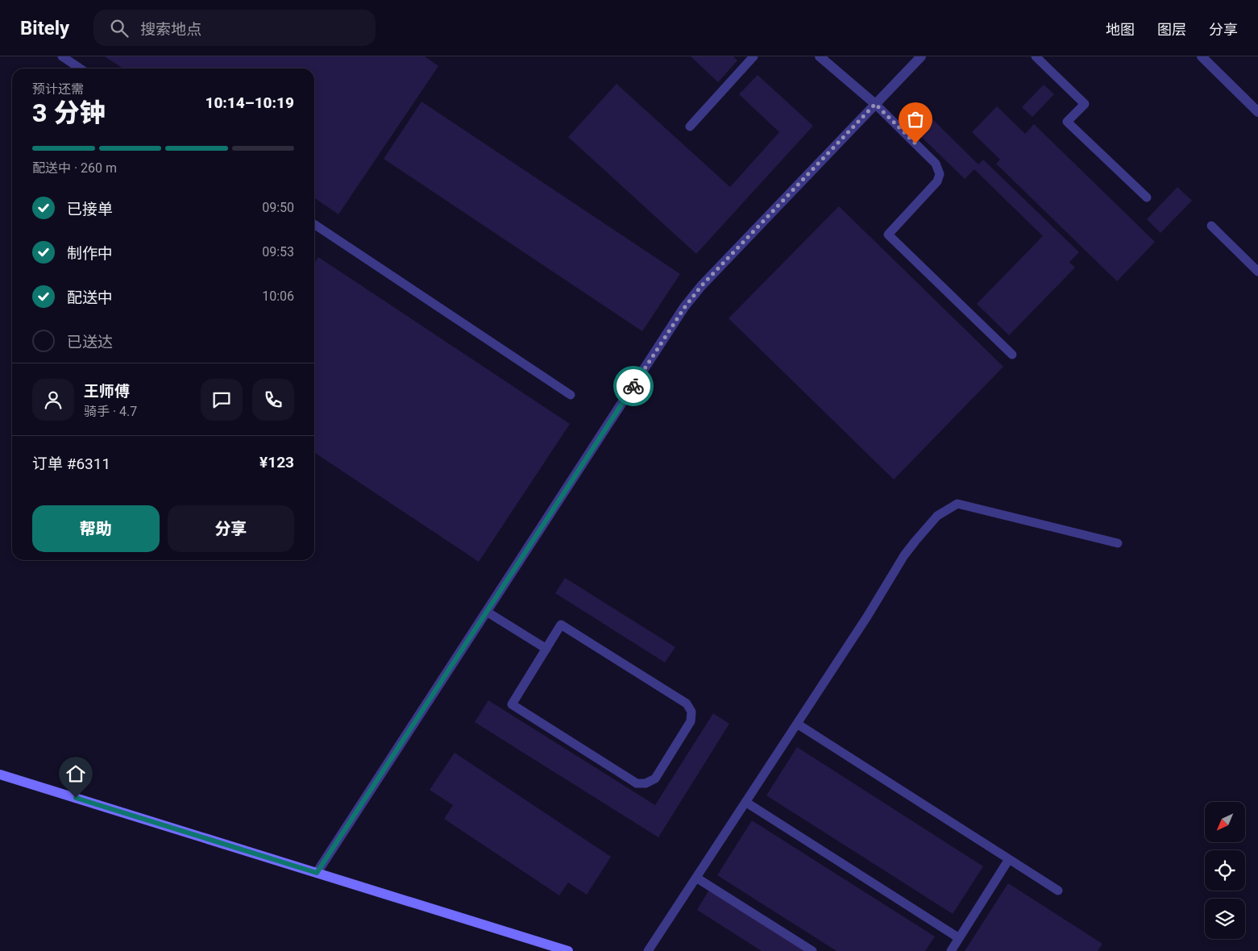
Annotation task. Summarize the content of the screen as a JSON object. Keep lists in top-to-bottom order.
{
  "north": "bottom left",
  "page": {
    "header": "Bitely",
    "search": "搜索地点",
    "nav": ["地图", "图层", "分享"],
    "heading": ["3 分钟", "预计还需", "10:14–10:19"],
    "panel": [
      "王师傅",
      "骑手 · 4.7",
      "订单 #6311",
      "¥123"
    ],
    "bar": "配送中 · 260 m",
    "list": [
      ["已接单", "09:50"],
      ["制作中", "09:53"],
      ["配送中", "10:06"],
      "已送达"
    ],
    "buttons": ["帮助", "分享"]
  }
}
